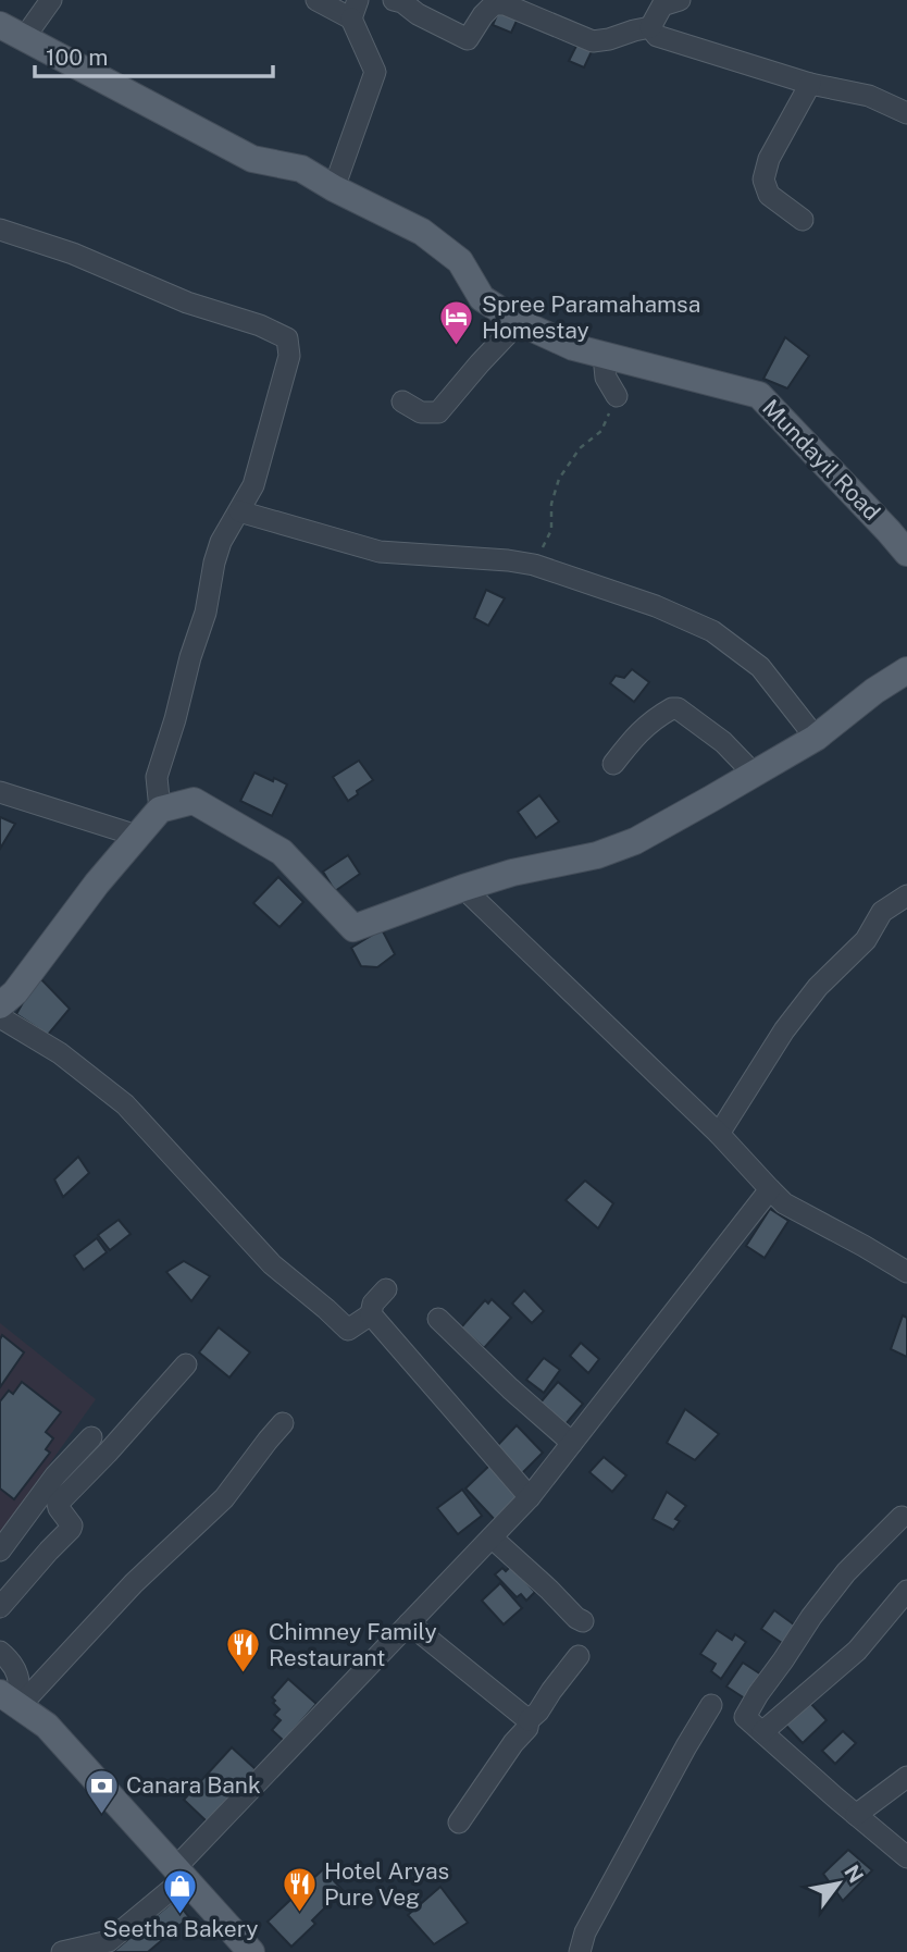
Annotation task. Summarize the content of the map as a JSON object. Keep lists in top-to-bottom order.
{
  "streets": {
    "main road": ["Mundayil Road"]
  },
  "places": {
    "hotel": ["Spree Paramahamsa Homestay"],
    "restaurant": ["Chimney Family Restaurant", "Hotel Aryas Pure Veg"],
    "bank": ["Canara Bank"],
    "shop": ["Seetha Bakery"]
  },
  "scale_bar": "100 m",
  "north": "top right"
}
